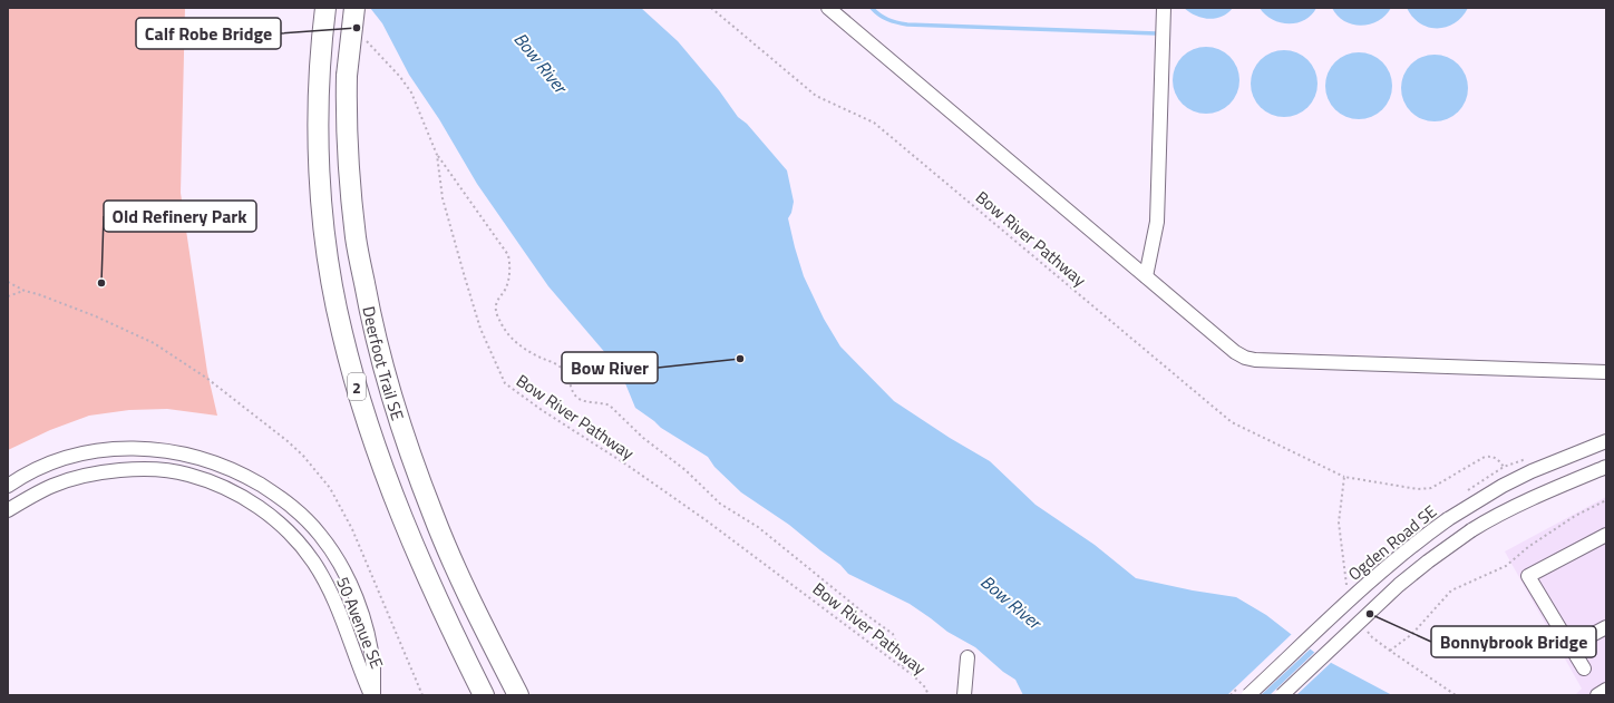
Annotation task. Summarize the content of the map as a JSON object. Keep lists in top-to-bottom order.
{
  "streets": {
    "highway": ["Deerfoot Trail SE", "2"],
    "street": ["Ogden Road SE", "50 Avenue SE"],
    "path": ["Bow River Pathway"]
  },
  "water": ["Bow River"],
  "places": [
    "Calf Robe Bridge",
    "Old Refinery Park",
    "Bow River",
    "Bonnybrook Bridge"
  ]
}
